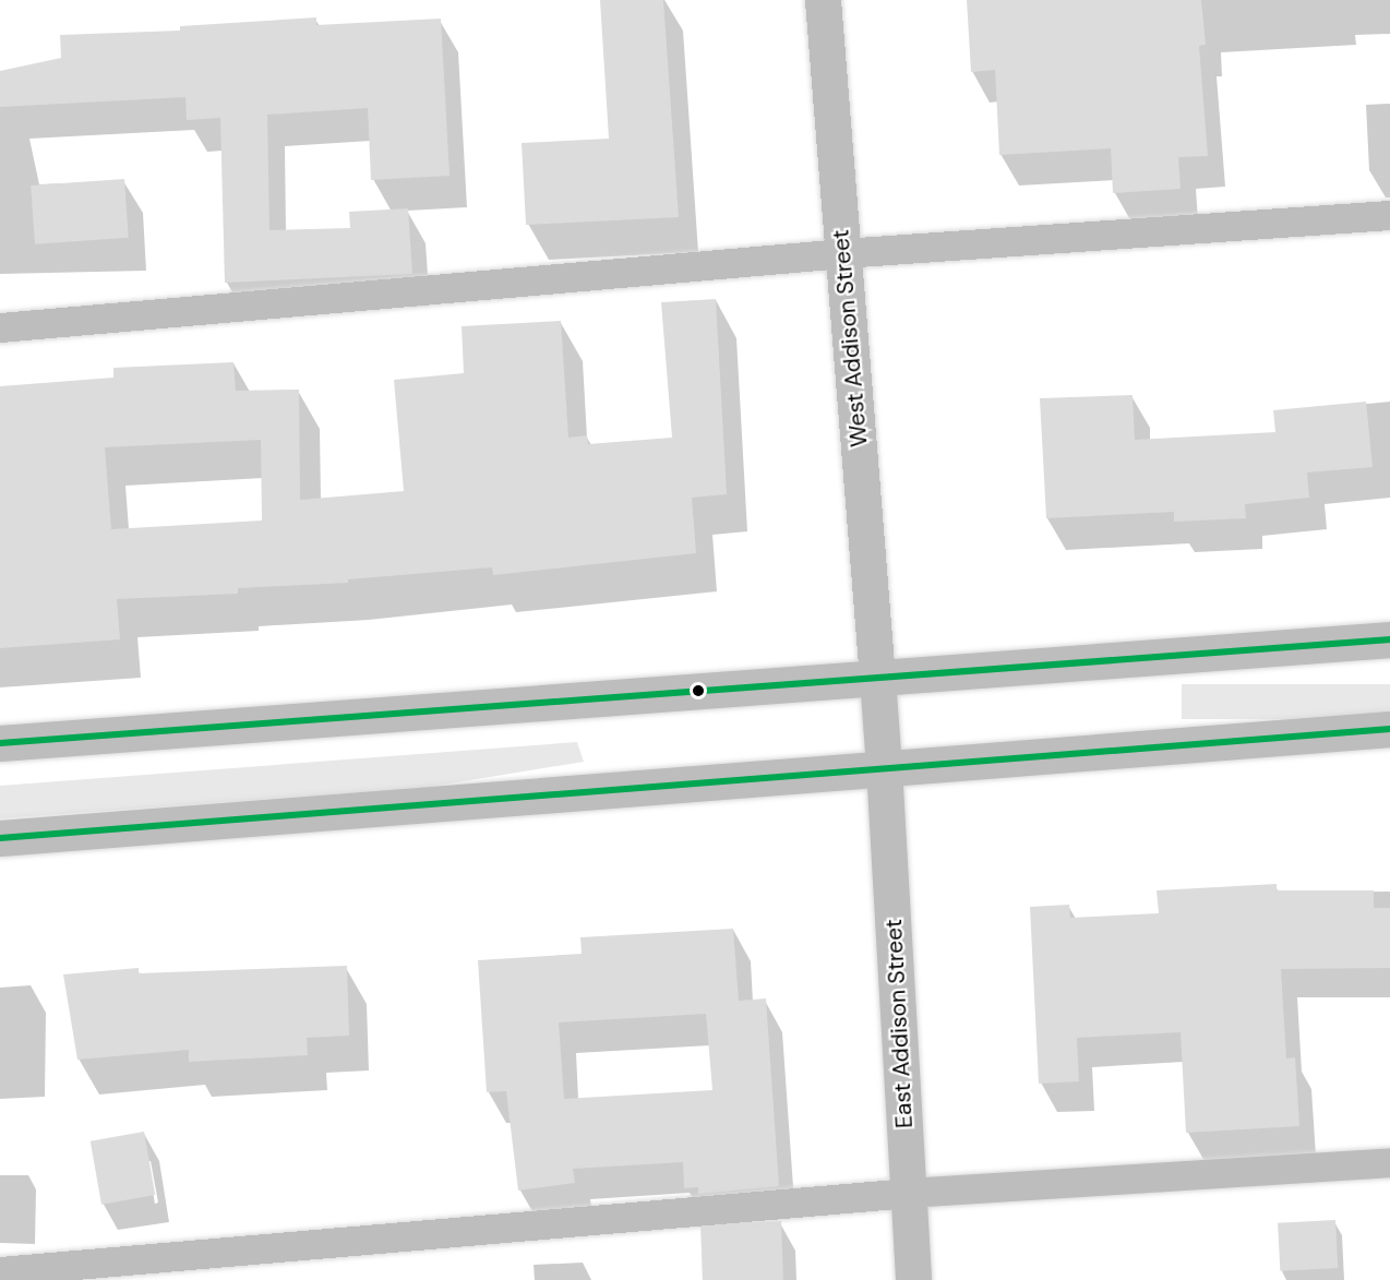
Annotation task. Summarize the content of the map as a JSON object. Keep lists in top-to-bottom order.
{
  "streets": {
    "main road": ["West Addison Street", "East Addison Street"]
  },
  "crossings": [
    ["West Addison Street", "East Addison Street"]
  ]
}
